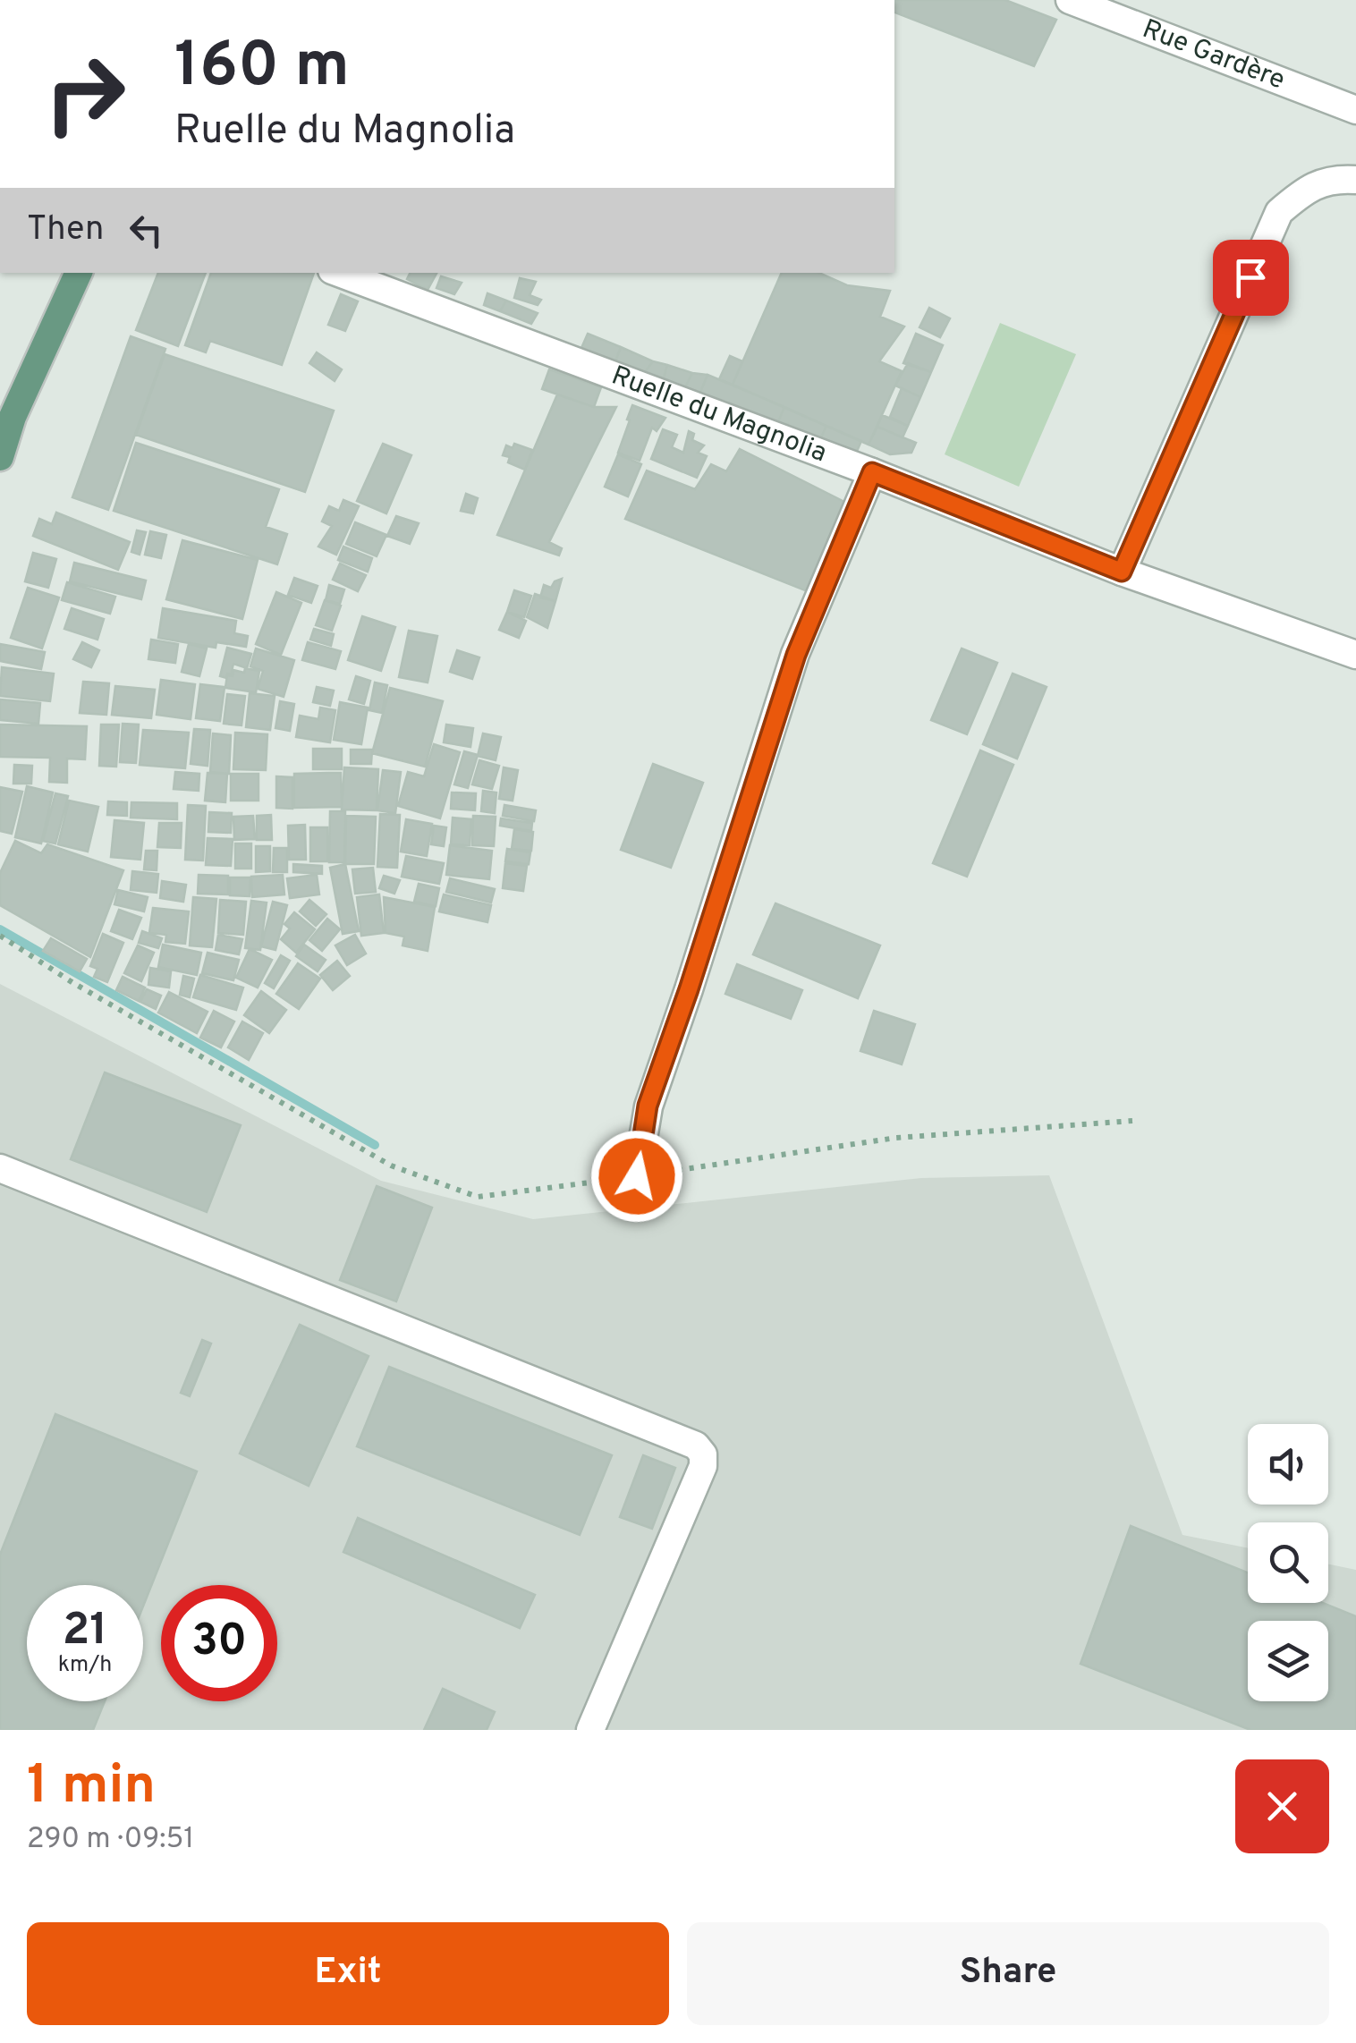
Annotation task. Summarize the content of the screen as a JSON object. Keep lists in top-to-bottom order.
{
  "streets": {
    "street": ["Rue Gardère", "Ruelle du Magnolia"]
  },
  "page": {
    "turn": ["160 m", "Ruelle du Magnolia"],
    "then": "Then",
    "speed": "21 km/h",
    "limit": "30",
    "heading": ["1 min", "290 m · 09:51"],
    "buttons": ["Exit", "Share"]
  }
}
